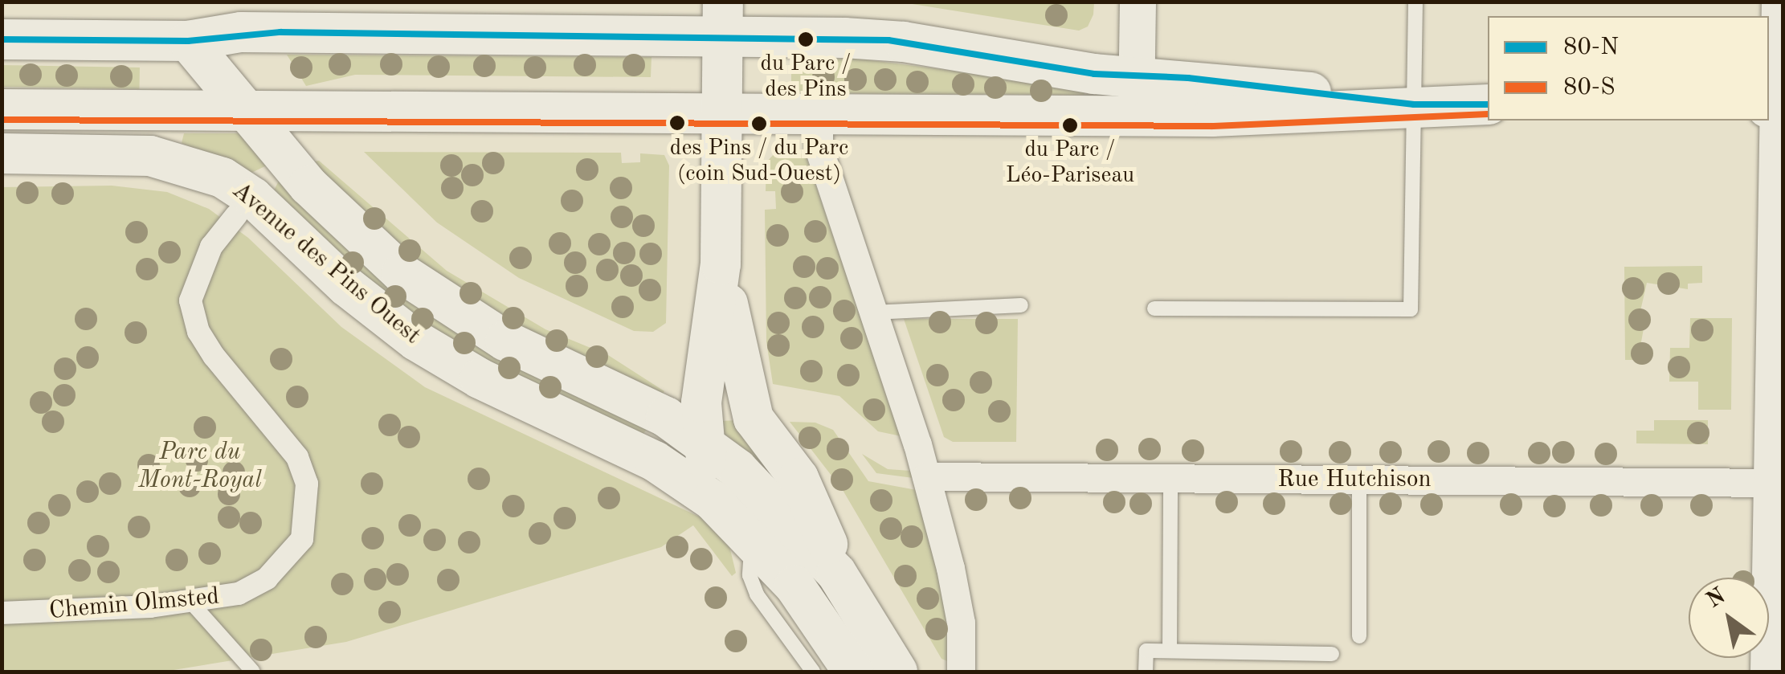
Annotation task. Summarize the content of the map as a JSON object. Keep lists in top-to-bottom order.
{
  "streets": {
    "main road": ["Avenue des Pins Ouest"],
    "street": ["Rue Hutchison", "Chemin Olmsted"]
  },
  "crossings": [
    ["Avenue des Pins Ouest", "Chemin Olmsted"]
  ],
  "parks": ["Parc du Mont-Royal"],
  "places": ["du Parc / des Pins", "des Pins / du Parc (coin Sud-Ouest)", "du Parc / Léo-Pariseau"],
  "lines": ["transit line 80-N", "transit line 80-S"],
  "legend": ["80-N", "80-S"],
  "north": "top left"
}
